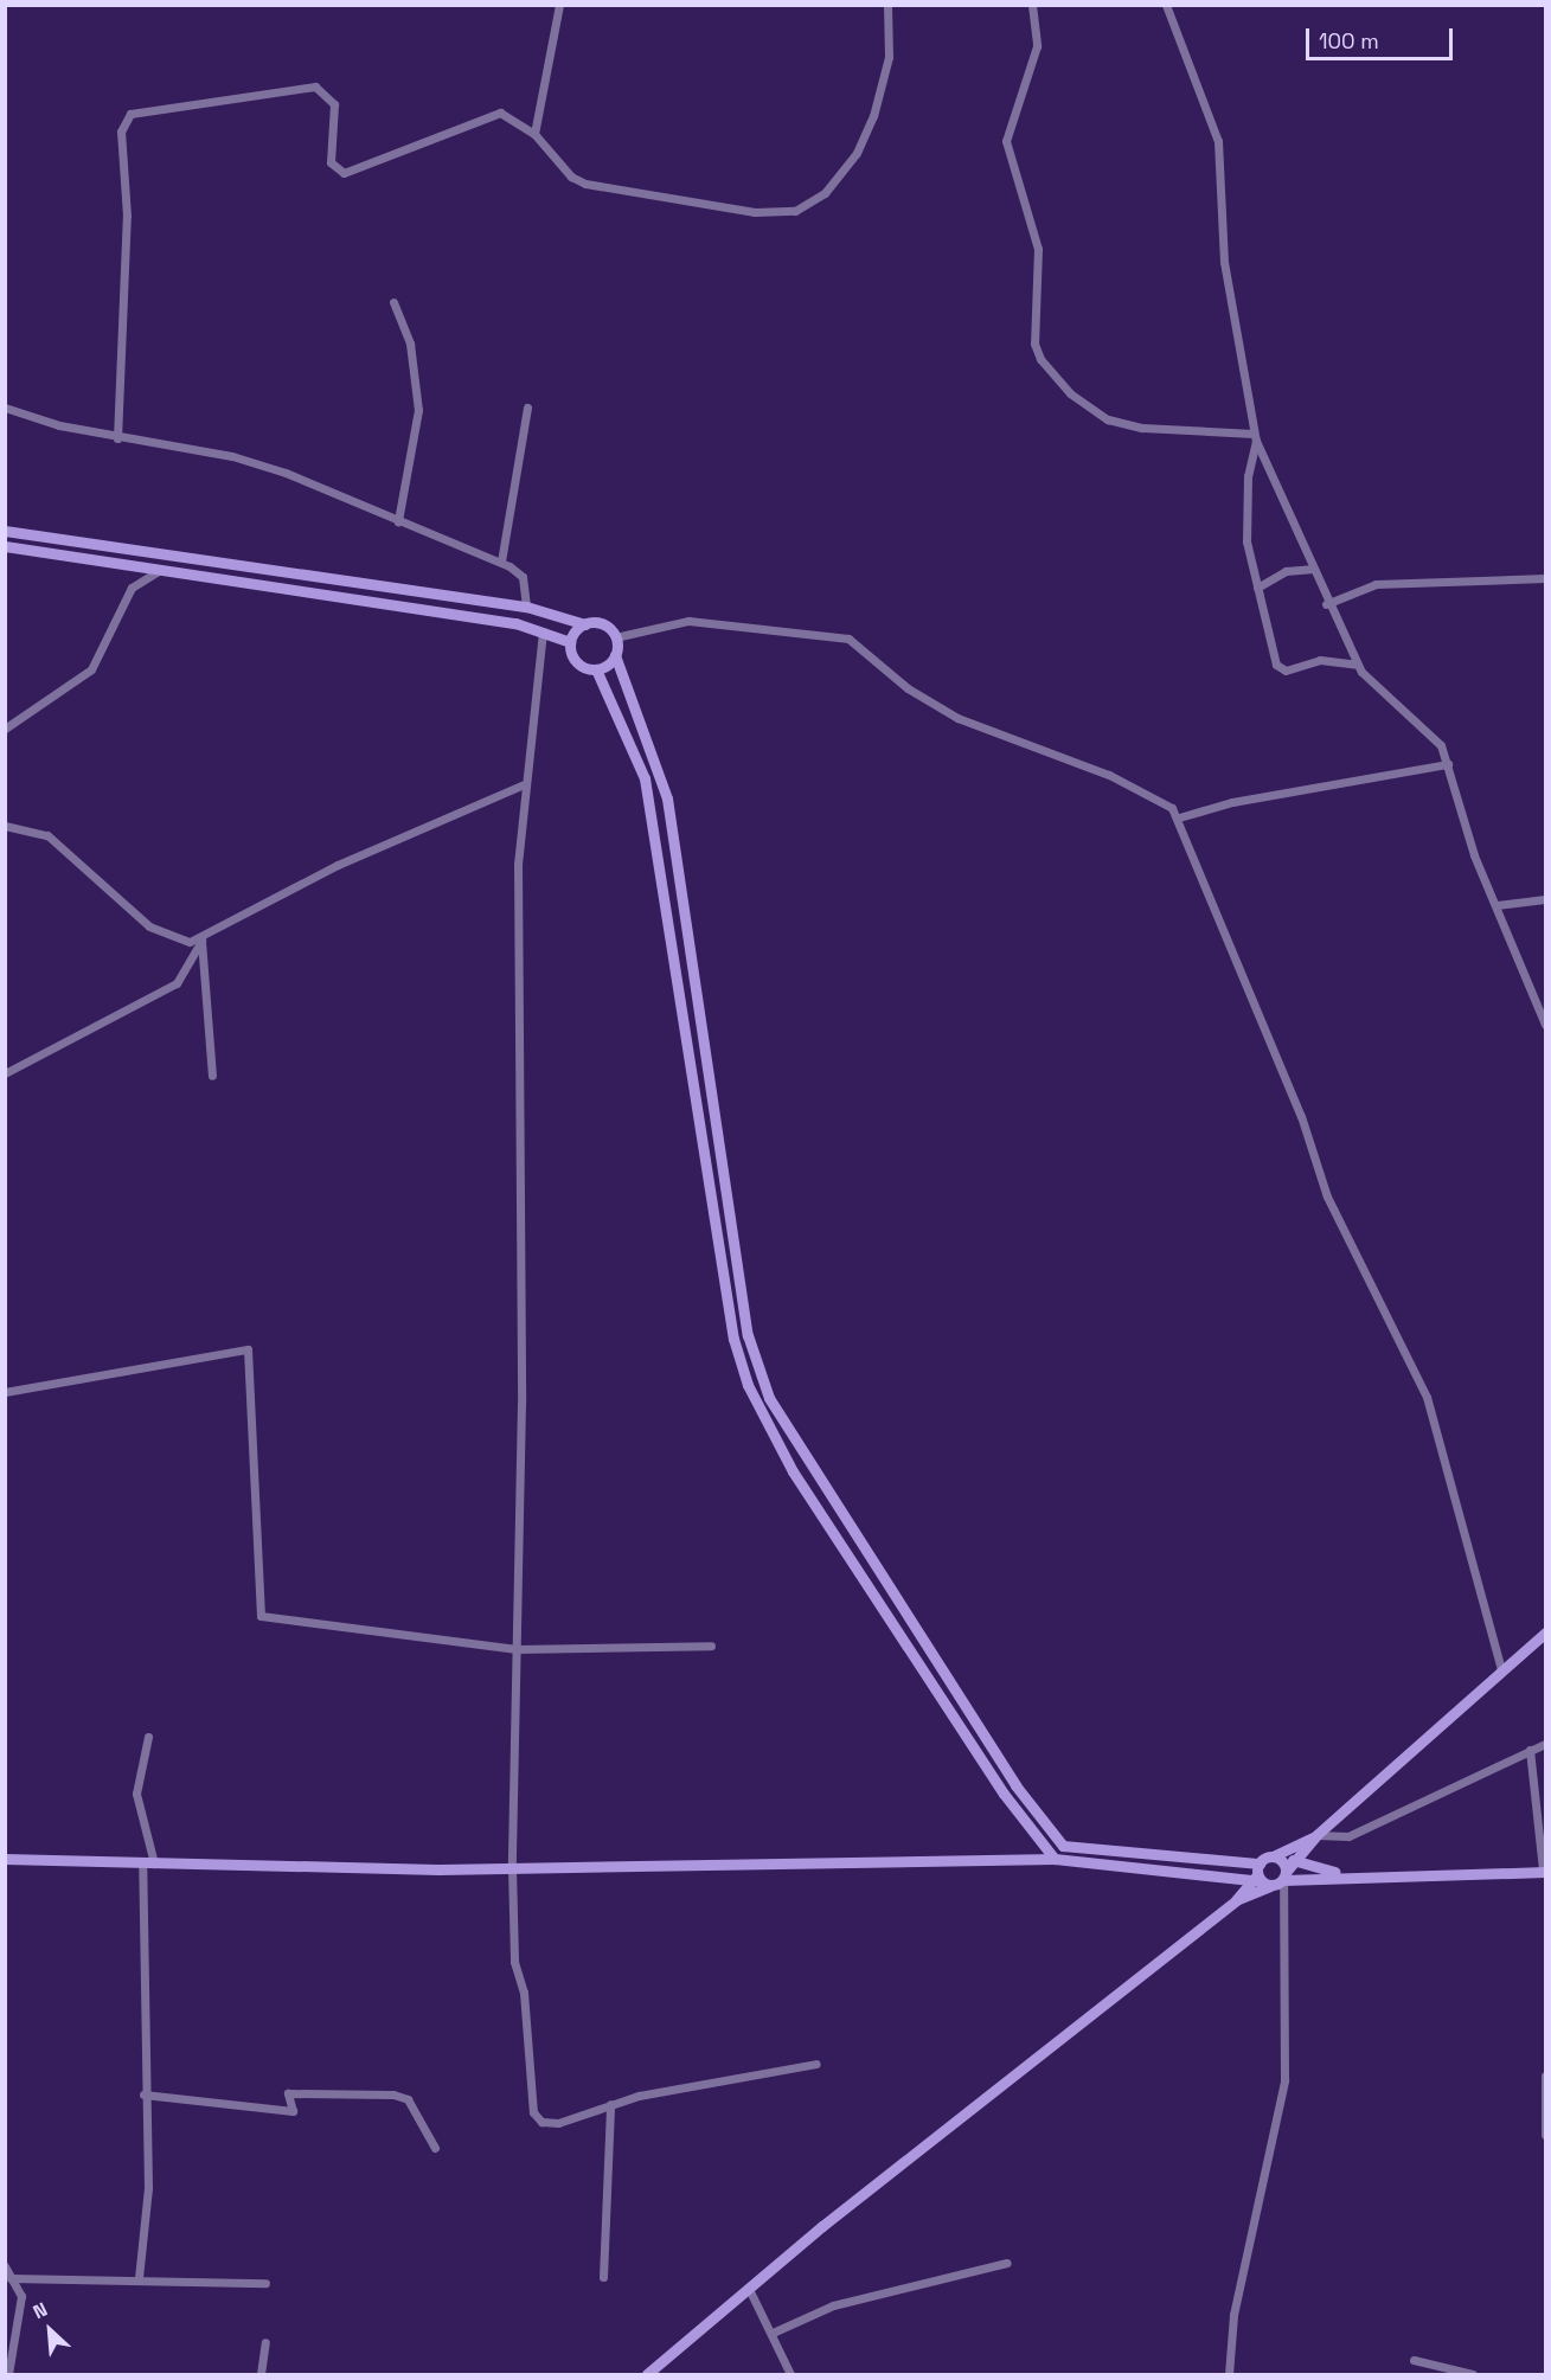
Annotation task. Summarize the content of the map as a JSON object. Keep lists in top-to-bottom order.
{
  "scale_bar": "100 m",
  "north": "top left"
}
